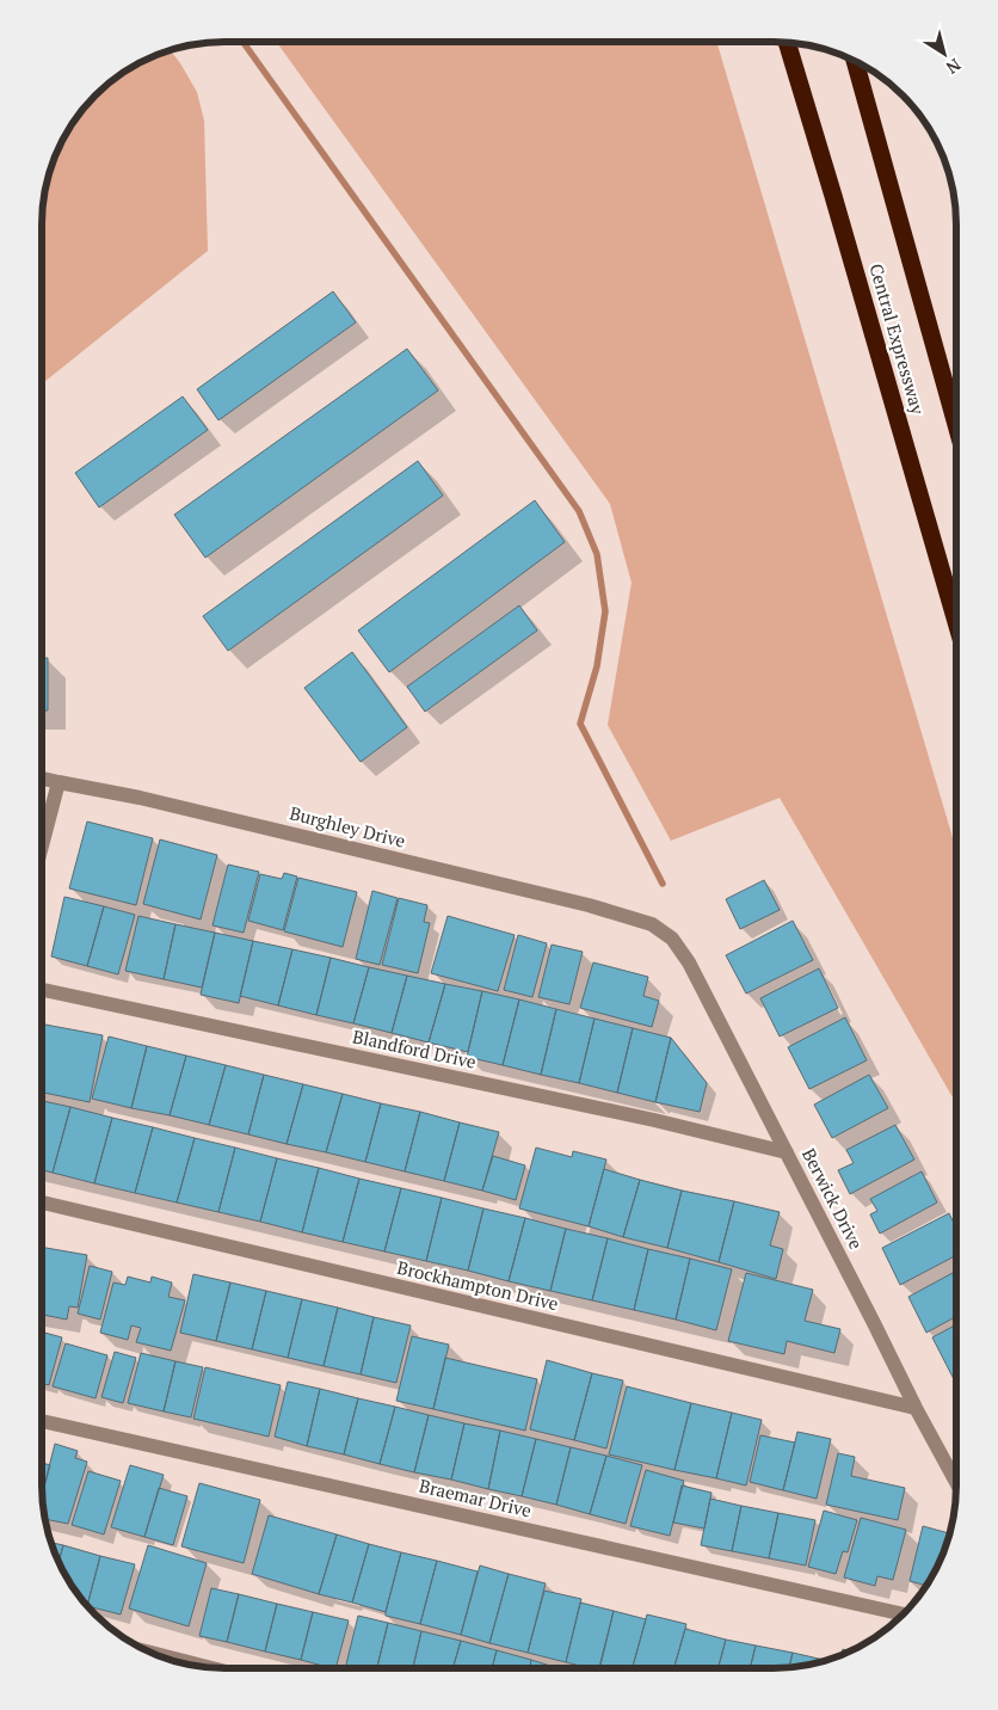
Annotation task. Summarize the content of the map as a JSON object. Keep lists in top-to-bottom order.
{
  "streets": {
    "highway": ["Central Expressway"],
    "street": [
      "Burghley Drive",
      "Blandford Drive",
      "Berwick Drive",
      "Brockhampton Drive",
      "Braemar Drive"
    ]
  },
  "crossings": [
    ["Burghley Drive", "Berwick Drive"],
    ["Blandford Drive", "Berwick Drive"],
    ["Berwick Drive", "Brockhampton Drive"]
  ],
  "north": "bottom right"
}
